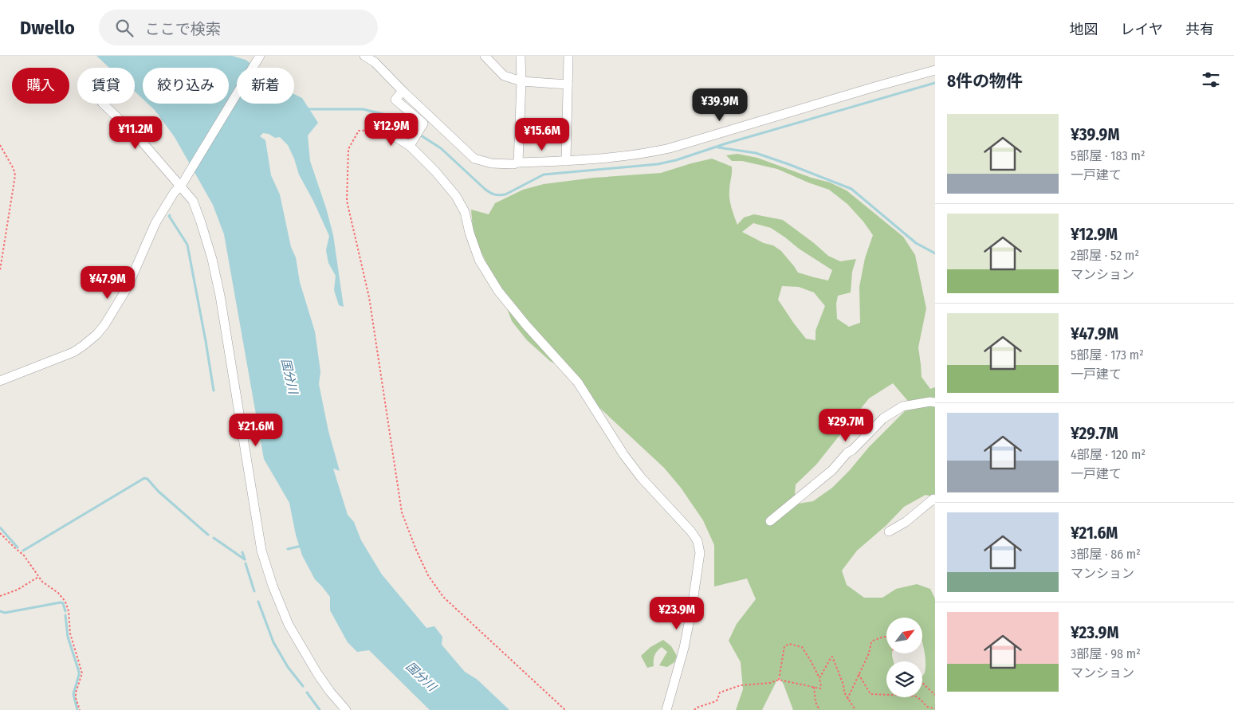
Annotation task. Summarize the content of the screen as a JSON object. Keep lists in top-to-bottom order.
{
  "water": ["国分川"],
  "north": "top right",
  "page": {
    "header": "Dwello",
    "search": "ここで検索",
    "nav": ["地図", "レイヤ", "共有"],
    "heading": "8件の物件",
    "chip": [
      "購入",
      "賃貸",
      "絞り込み",
      "新着"
    ],
    "price": [
      "¥39.9M",
      "¥12.9M",
      "¥11.2M",
      "¥15.6M",
      "¥47.9M",
      "¥29.7M",
      "¥21.6M",
      "¥23.9M"
    ],
    "list": [
      {
        "name": "¥39.9M",
        "note": "5部屋 · 183 m² · 一戸建て"
      },
      {
        "name": "¥12.9M",
        "note": "2部屋 · 52 m² · マンション"
      },
      {
        "name": "¥47.9M",
        "note": "5部屋 · 173 m² · 一戸建て"
      },
      {
        "name": "¥29.7M",
        "note": "4部屋 · 120 m² · 一戸建て"
      },
      {
        "name": "¥21.6M",
        "note": "3部屋 · 86 m² · マンション"
      },
      {
        "name": "¥23.9M",
        "note": "3部屋 · 98 m² · マンション"
      }
    ]
  }
}
